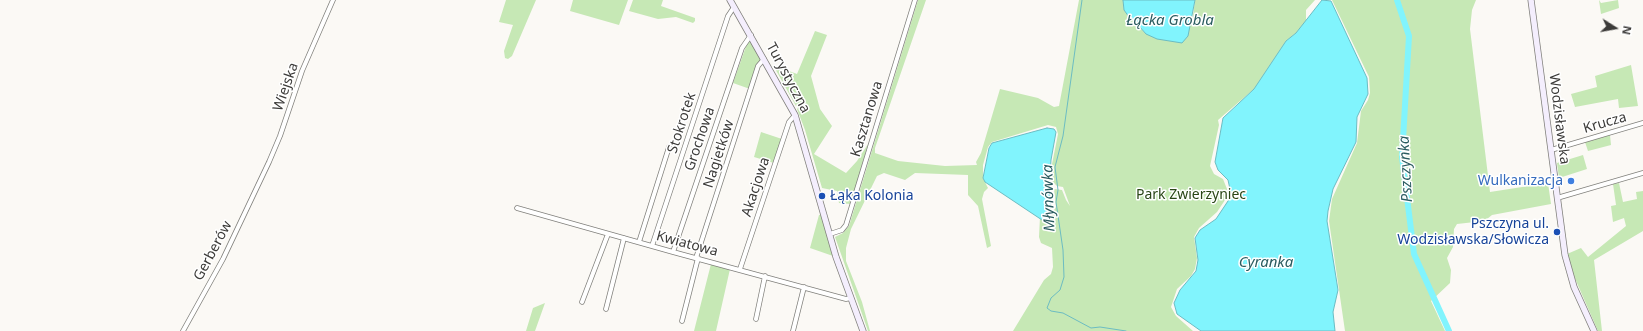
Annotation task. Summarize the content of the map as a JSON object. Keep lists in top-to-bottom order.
{
  "streets": {
    "main road": ["Turystyczna", "Wodzisławska"],
    "street": [
      "Wiejska",
      "Kasztanowa",
      "Stokrotek",
      "Krucza",
      "Grochowa",
      "Nagietków",
      "Akacjowa",
      "Kwiatowa",
      "Gerberów"
    ]
  },
  "crossings": [
    ["Turystyczna", "Kasztanowa"],
    ["Turystyczna", "Stokrotek"],
    ["Turystyczna", "Grochowa"],
    ["Turystyczna", "Nagietków"],
    ["Turystyczna", "Akacjowa"],
    ["Turystyczna", "Kwiatowa"],
    ["Wiejska", "Gerberów"],
    ["Wodzisławska", "Krucza"],
    ["Stokrotek", "Kwiatowa"],
    ["Grochowa", "Kwiatowa"],
    ["Nagietków", "Kwiatowa"],
    ["Akacjowa", "Kwiatowa"]
  ],
  "water": [
    "Łącka Grobla",
    "Pszczynka",
    "Młynówka",
    "Cyranka"
  ],
  "parks": ["Park Zwierzyniec"],
  "places": ["Wulkanizacja", "Łąka Kolonia", "Pszczyna ul. Wodzisławska/Słowicza"],
  "north": "right"
}
